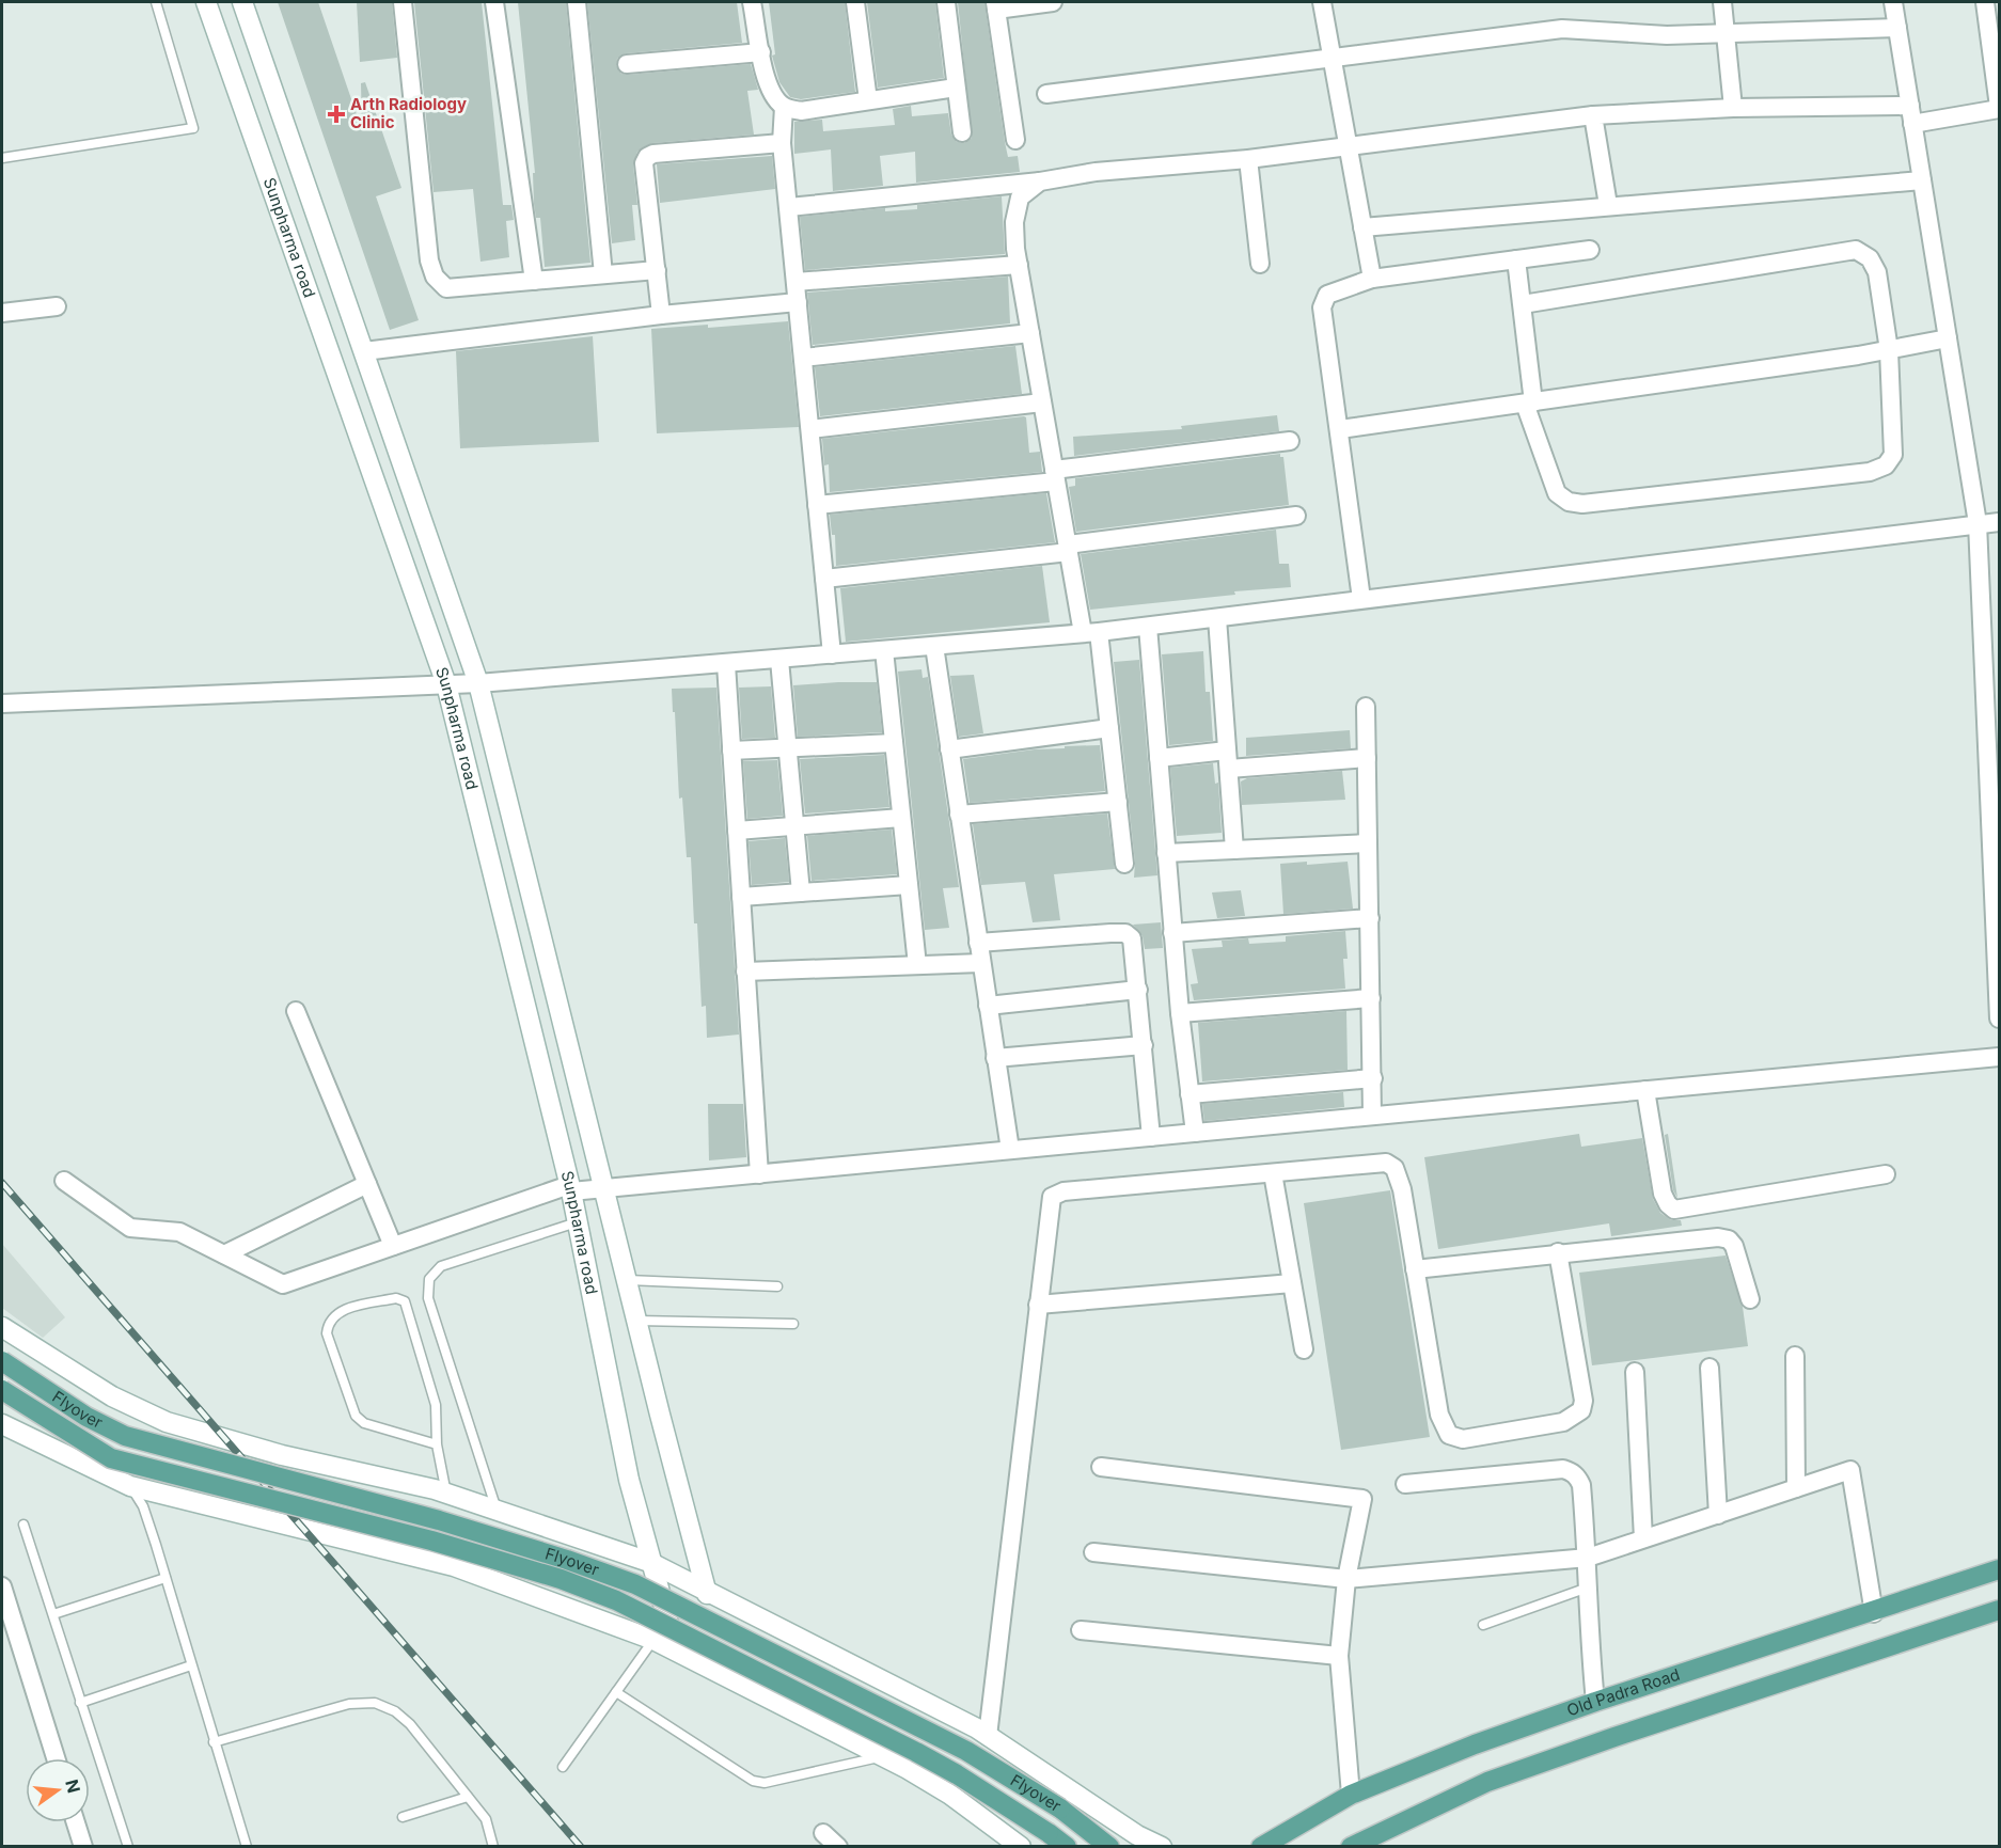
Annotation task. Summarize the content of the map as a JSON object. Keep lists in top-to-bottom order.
{
  "streets": {
    "main road": ["Flyover", "Old Padra Road"],
    "street": ["Sunpharma road"]
  },
  "places": {
    "health": ["Arth Radiology Clinic"]
  },
  "north": "right"
}
